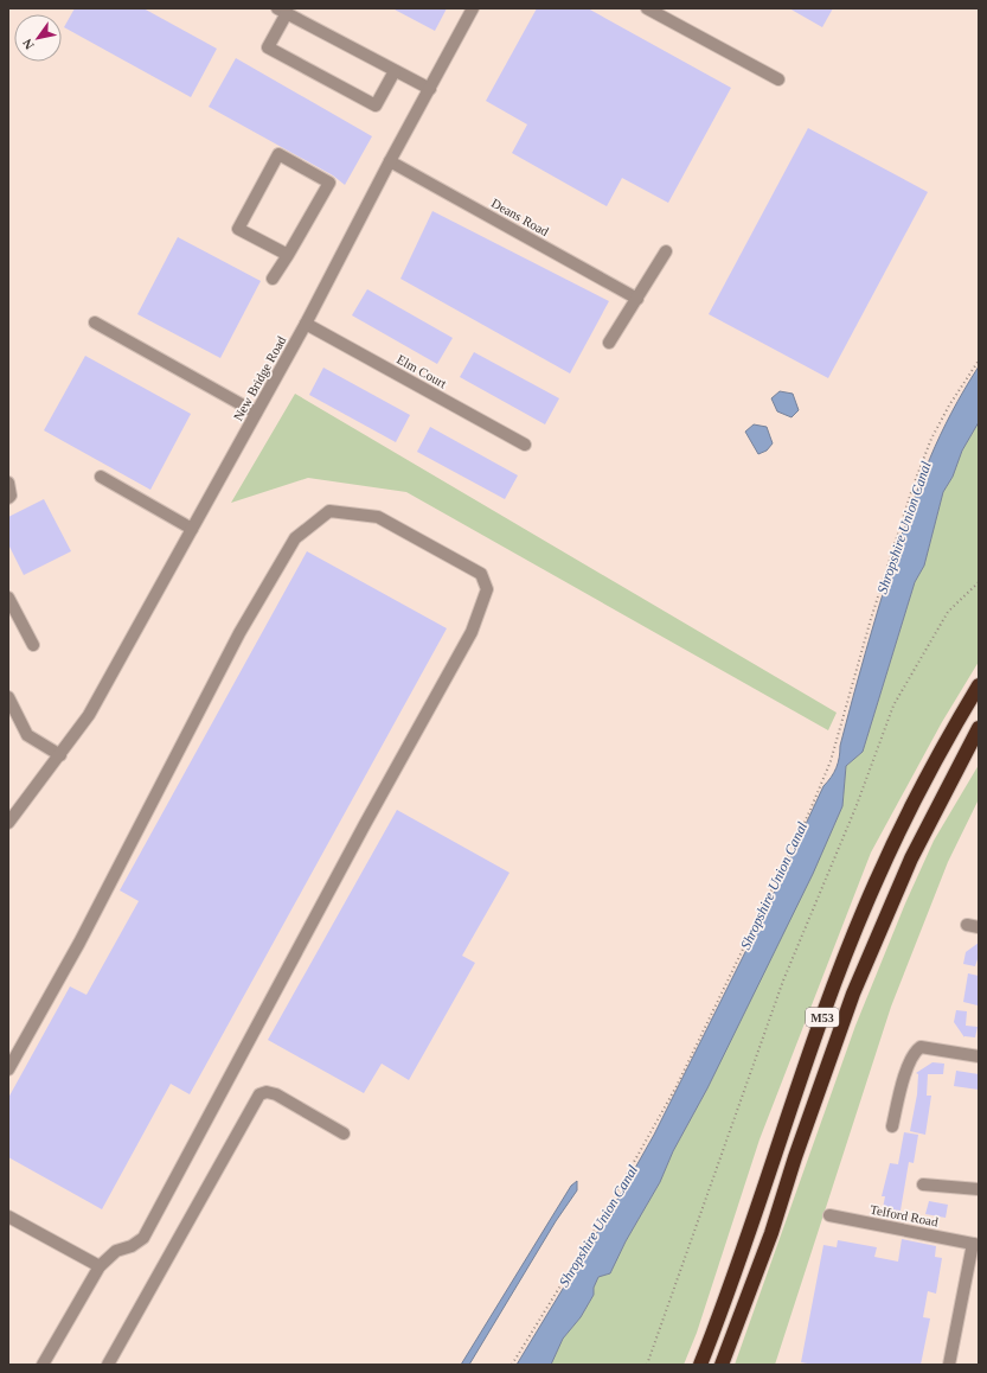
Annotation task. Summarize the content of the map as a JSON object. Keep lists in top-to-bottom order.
{
  "streets": {
    "highway": ["M53"],
    "street": [
      "Deans Road",
      "Elm Court",
      "New Bridge Road",
      "Telford Road"
    ]
  },
  "crossings": [
    ["Deans Road", "New Bridge Road"],
    ["Elm Court", "New Bridge Road"]
  ],
  "water": ["Shropshire Union Canal"],
  "north": "bottom left"
}
